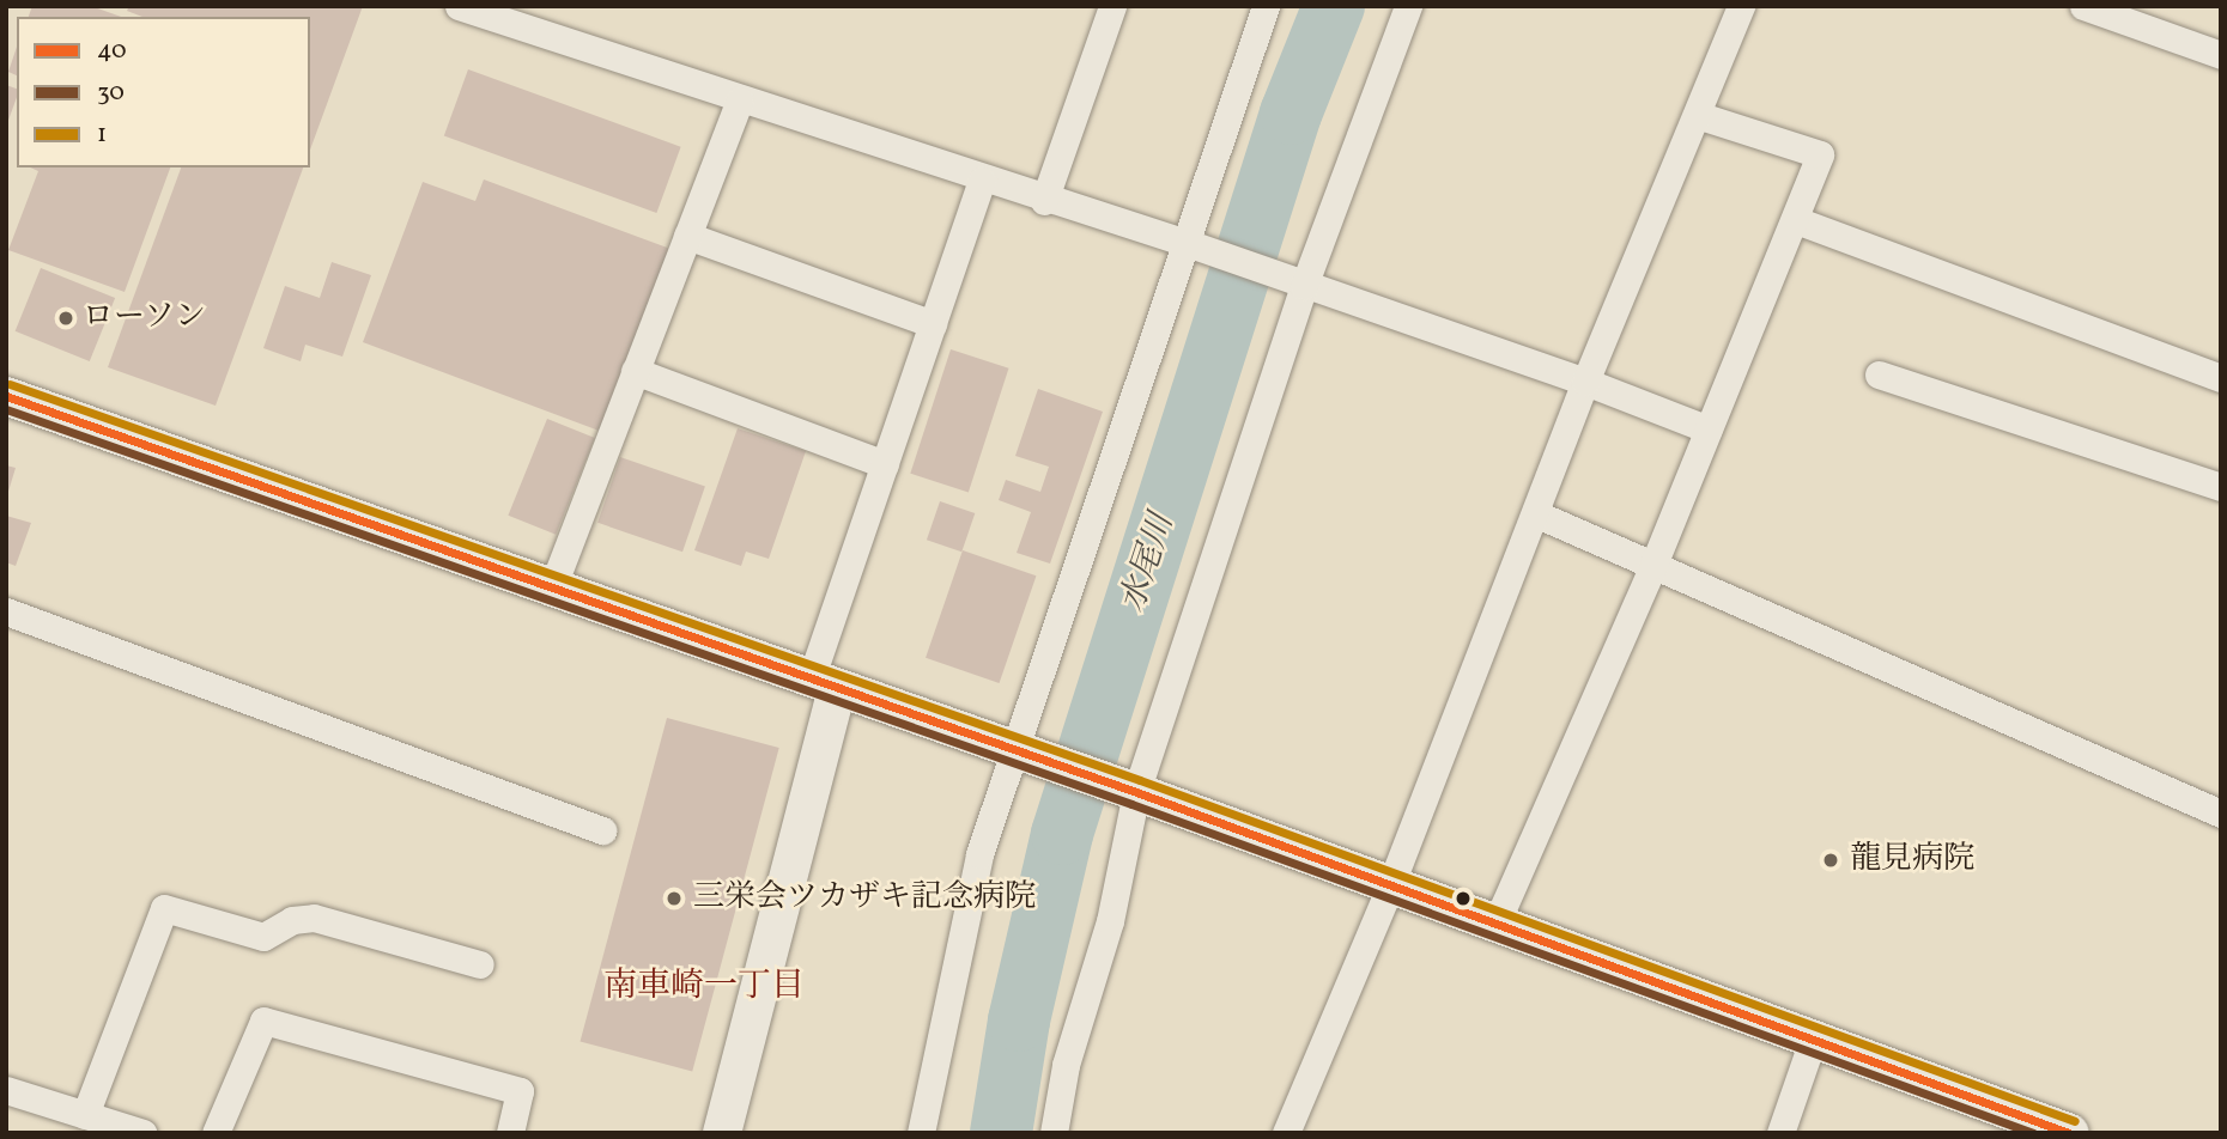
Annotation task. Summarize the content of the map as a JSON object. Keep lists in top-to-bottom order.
{
  "districts": ["南車崎一丁目"],
  "water": ["水尾川"],
  "places": ["ローソン", "龍見病院", "三栄会ツカザキ記念病院"],
  "lines": ["transit line 1", "transit line 40", "transit line 30"],
  "legend": ["40", "30", "1"]
}
